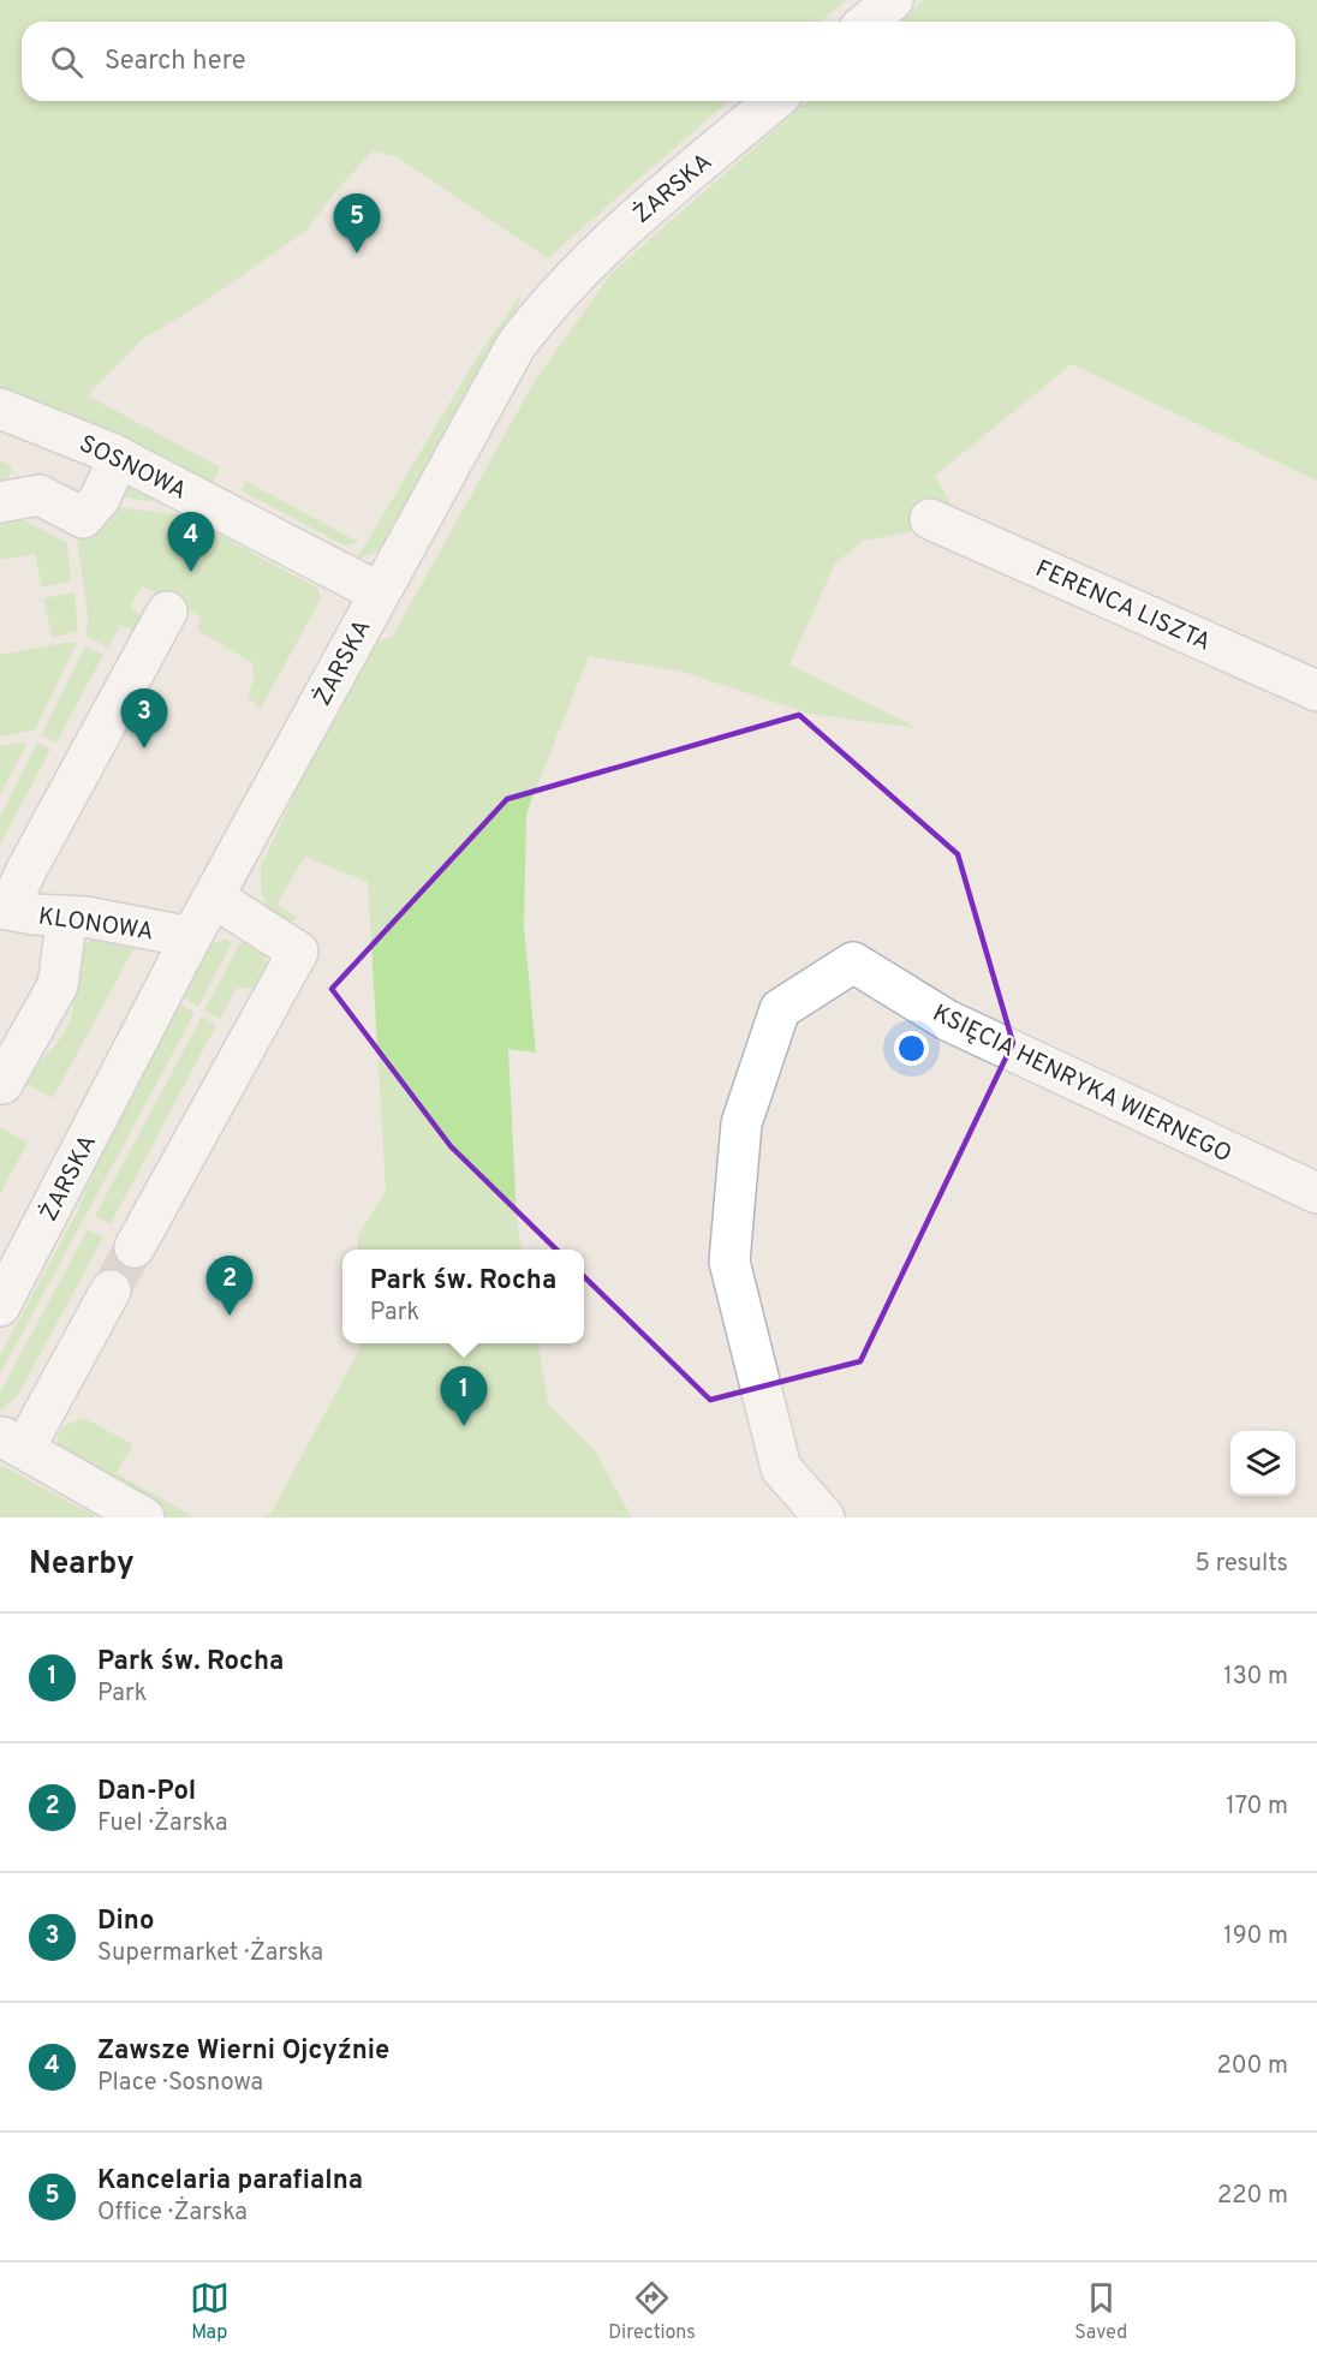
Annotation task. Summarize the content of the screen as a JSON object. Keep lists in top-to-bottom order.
{
  "streets": {
    "street": [
      "ŻARSKA",
      "SOSNOWA",
      "FERENCA LISZTA",
      "KLONOWA",
      "KSIĘCIA HENRYKA WIERNEGO"
    ]
  },
  "crossings": [
    ["ŻARSKA", "SOSNOWA"],
    ["ŻARSKA", "KLONOWA"]
  ],
  "page": {
    "search": "Search here",
    "pins": [
      "5",
      "4",
      "3",
      "2",
      "1"
    ],
    "popup": ["Park św. Rocha", "Park"],
    "heading": ["Nearby", "5 results"],
    "list": [
      {
        "mark": "1",
        "name": "Park św. Rocha",
        "note": "Park",
        "value": "130 m"
      },
      {
        "mark": "2",
        "name": "Dan-Pol",
        "note": "Fuel · Żarska",
        "value": "170 m"
      },
      {
        "mark": "3",
        "name": "Dino",
        "note": "Supermarket · Żarska",
        "value": "190 m"
      },
      {
        "mark": "4",
        "name": "Zawsze Wierni Ojcyźnie",
        "note": "Place · Sosnowa",
        "value": "200 m"
      },
      {
        "mark": "5",
        "name": "Kancelaria parafialna",
        "note": "Office · Żarska",
        "value": "220 m"
      }
    ],
    "nav": ["Map", "Directions", "Saved"]
  }
}
